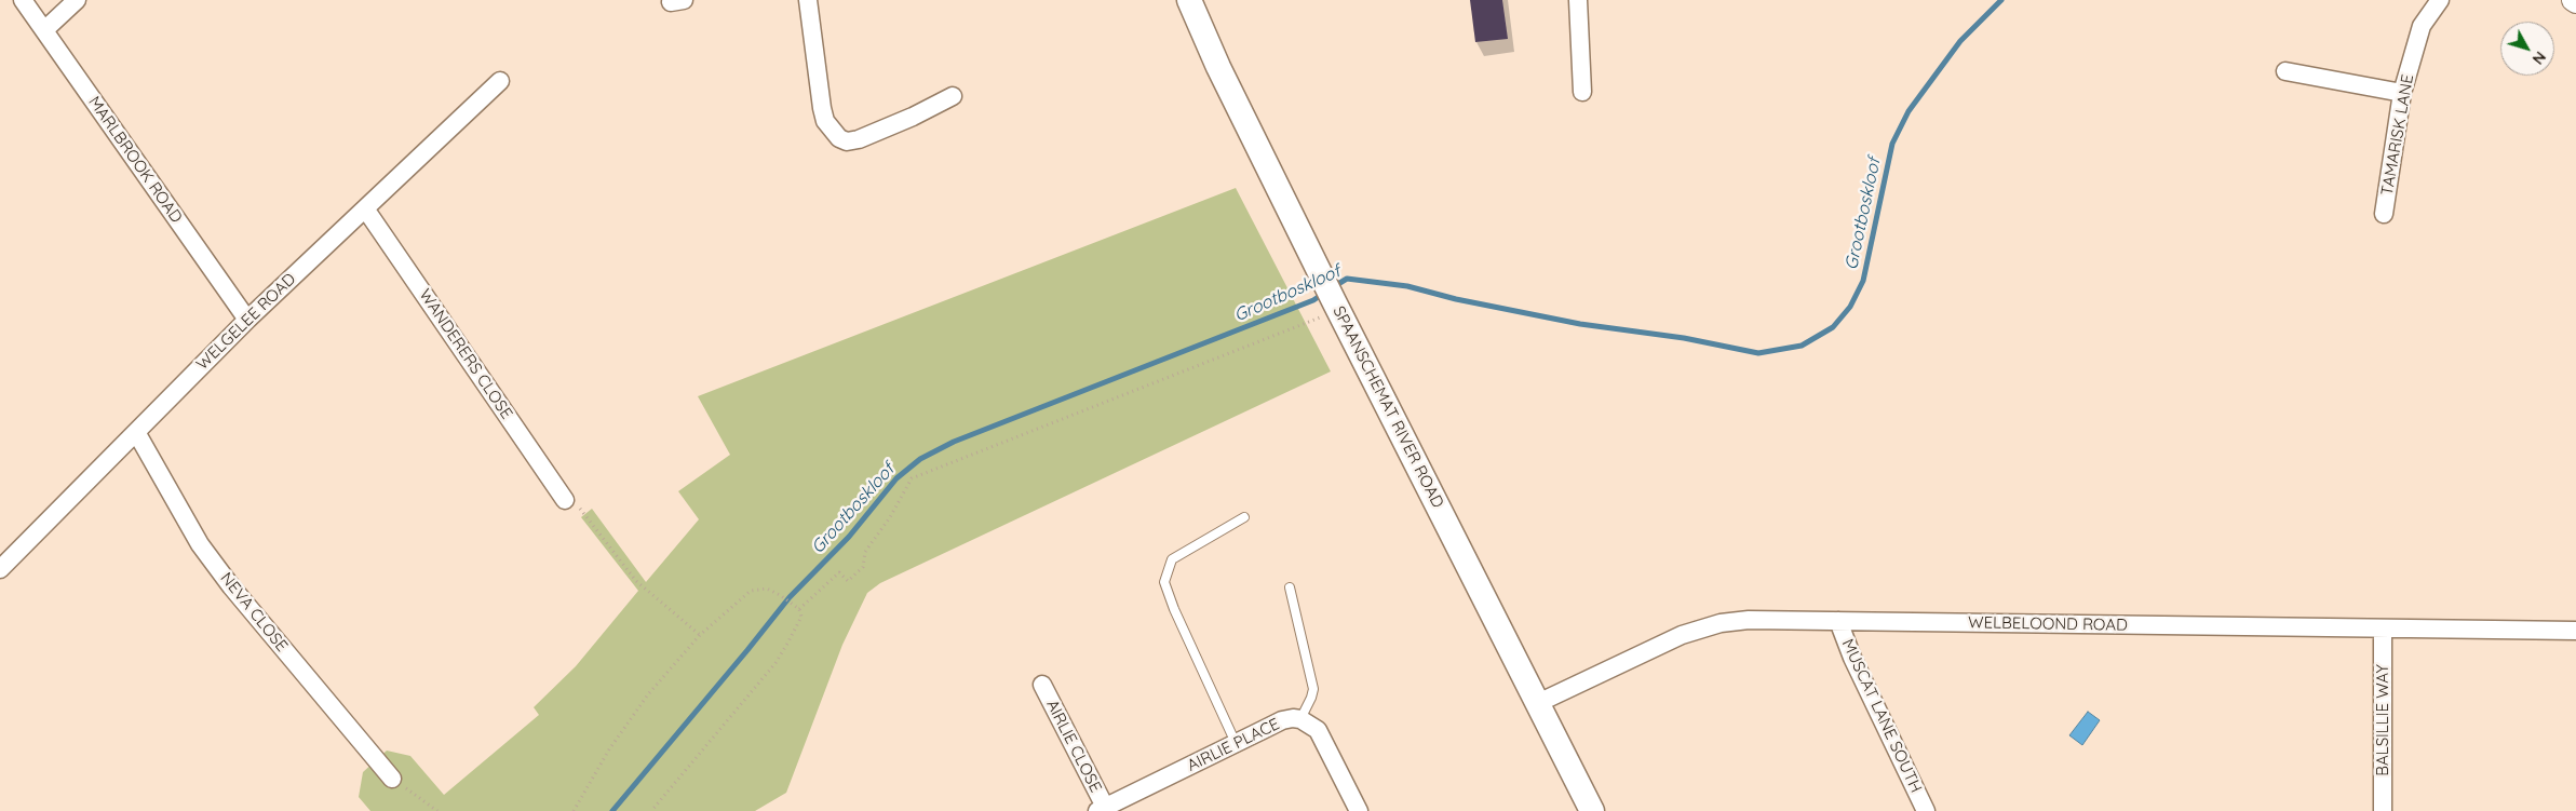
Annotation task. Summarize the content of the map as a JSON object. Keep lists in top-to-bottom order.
{
  "streets": {
    "main road": ["SPAANSCHEMAT RIVER ROAD"],
    "street": [
      "TAMARISK LANE",
      "MARLBROOK ROAD",
      "WELGELEE ROAD",
      "WANDERERS CLOSE",
      "NEVA CLOSE",
      "WELBELOOND ROAD",
      "MUSCAT LANE SOUTH",
      "BALSILLIE WAY",
      "AIRLIE PLACE",
      "AIRLIE CLOSE"
    ]
  },
  "crossings": [
    ["MARLBROOK ROAD", "WELGELEE ROAD"],
    ["WELGELEE ROAD", "WANDERERS CLOSE"],
    ["WELGELEE ROAD", "NEVA CLOSE"],
    ["SPAANSCHEMAT RIVER ROAD", "WELBELOOND ROAD"],
    ["WELBELOOND ROAD", "MUSCAT LANE SOUTH"],
    ["WELBELOOND ROAD", "BALSILLIE WAY"],
    ["AIRLIE PLACE", "AIRLIE CLOSE"]
  ],
  "water": ["Grootboskloof"],
  "north": "bottom right"
}
